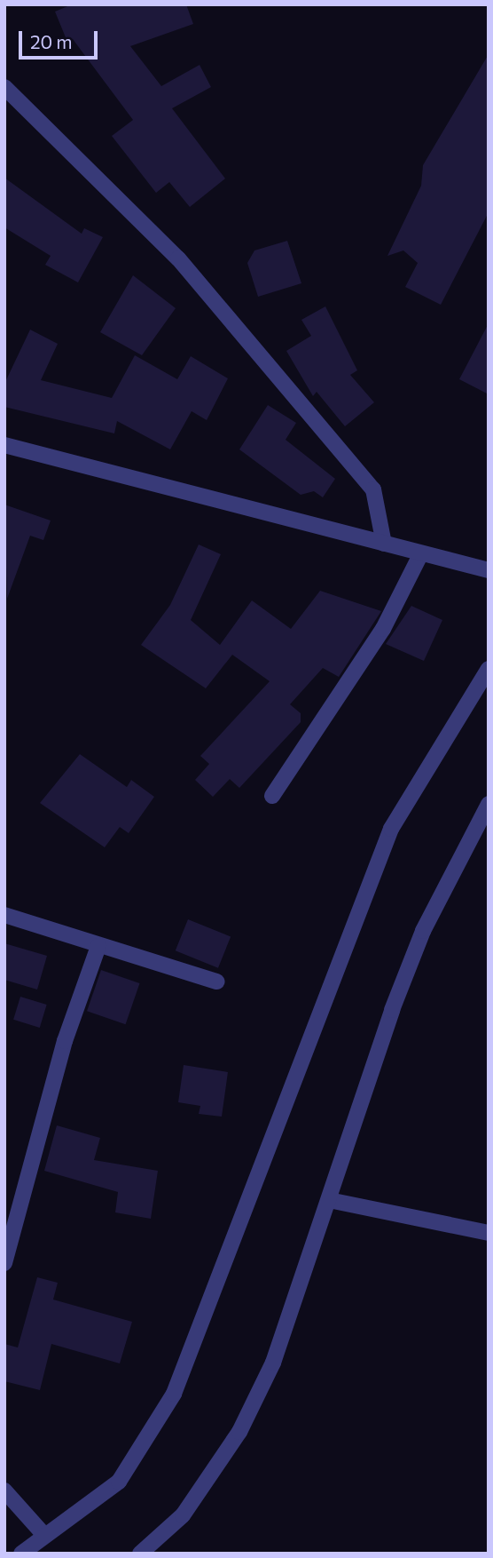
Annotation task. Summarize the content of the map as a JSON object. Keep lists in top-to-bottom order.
{
  "scale_bar": "20 m"
}
